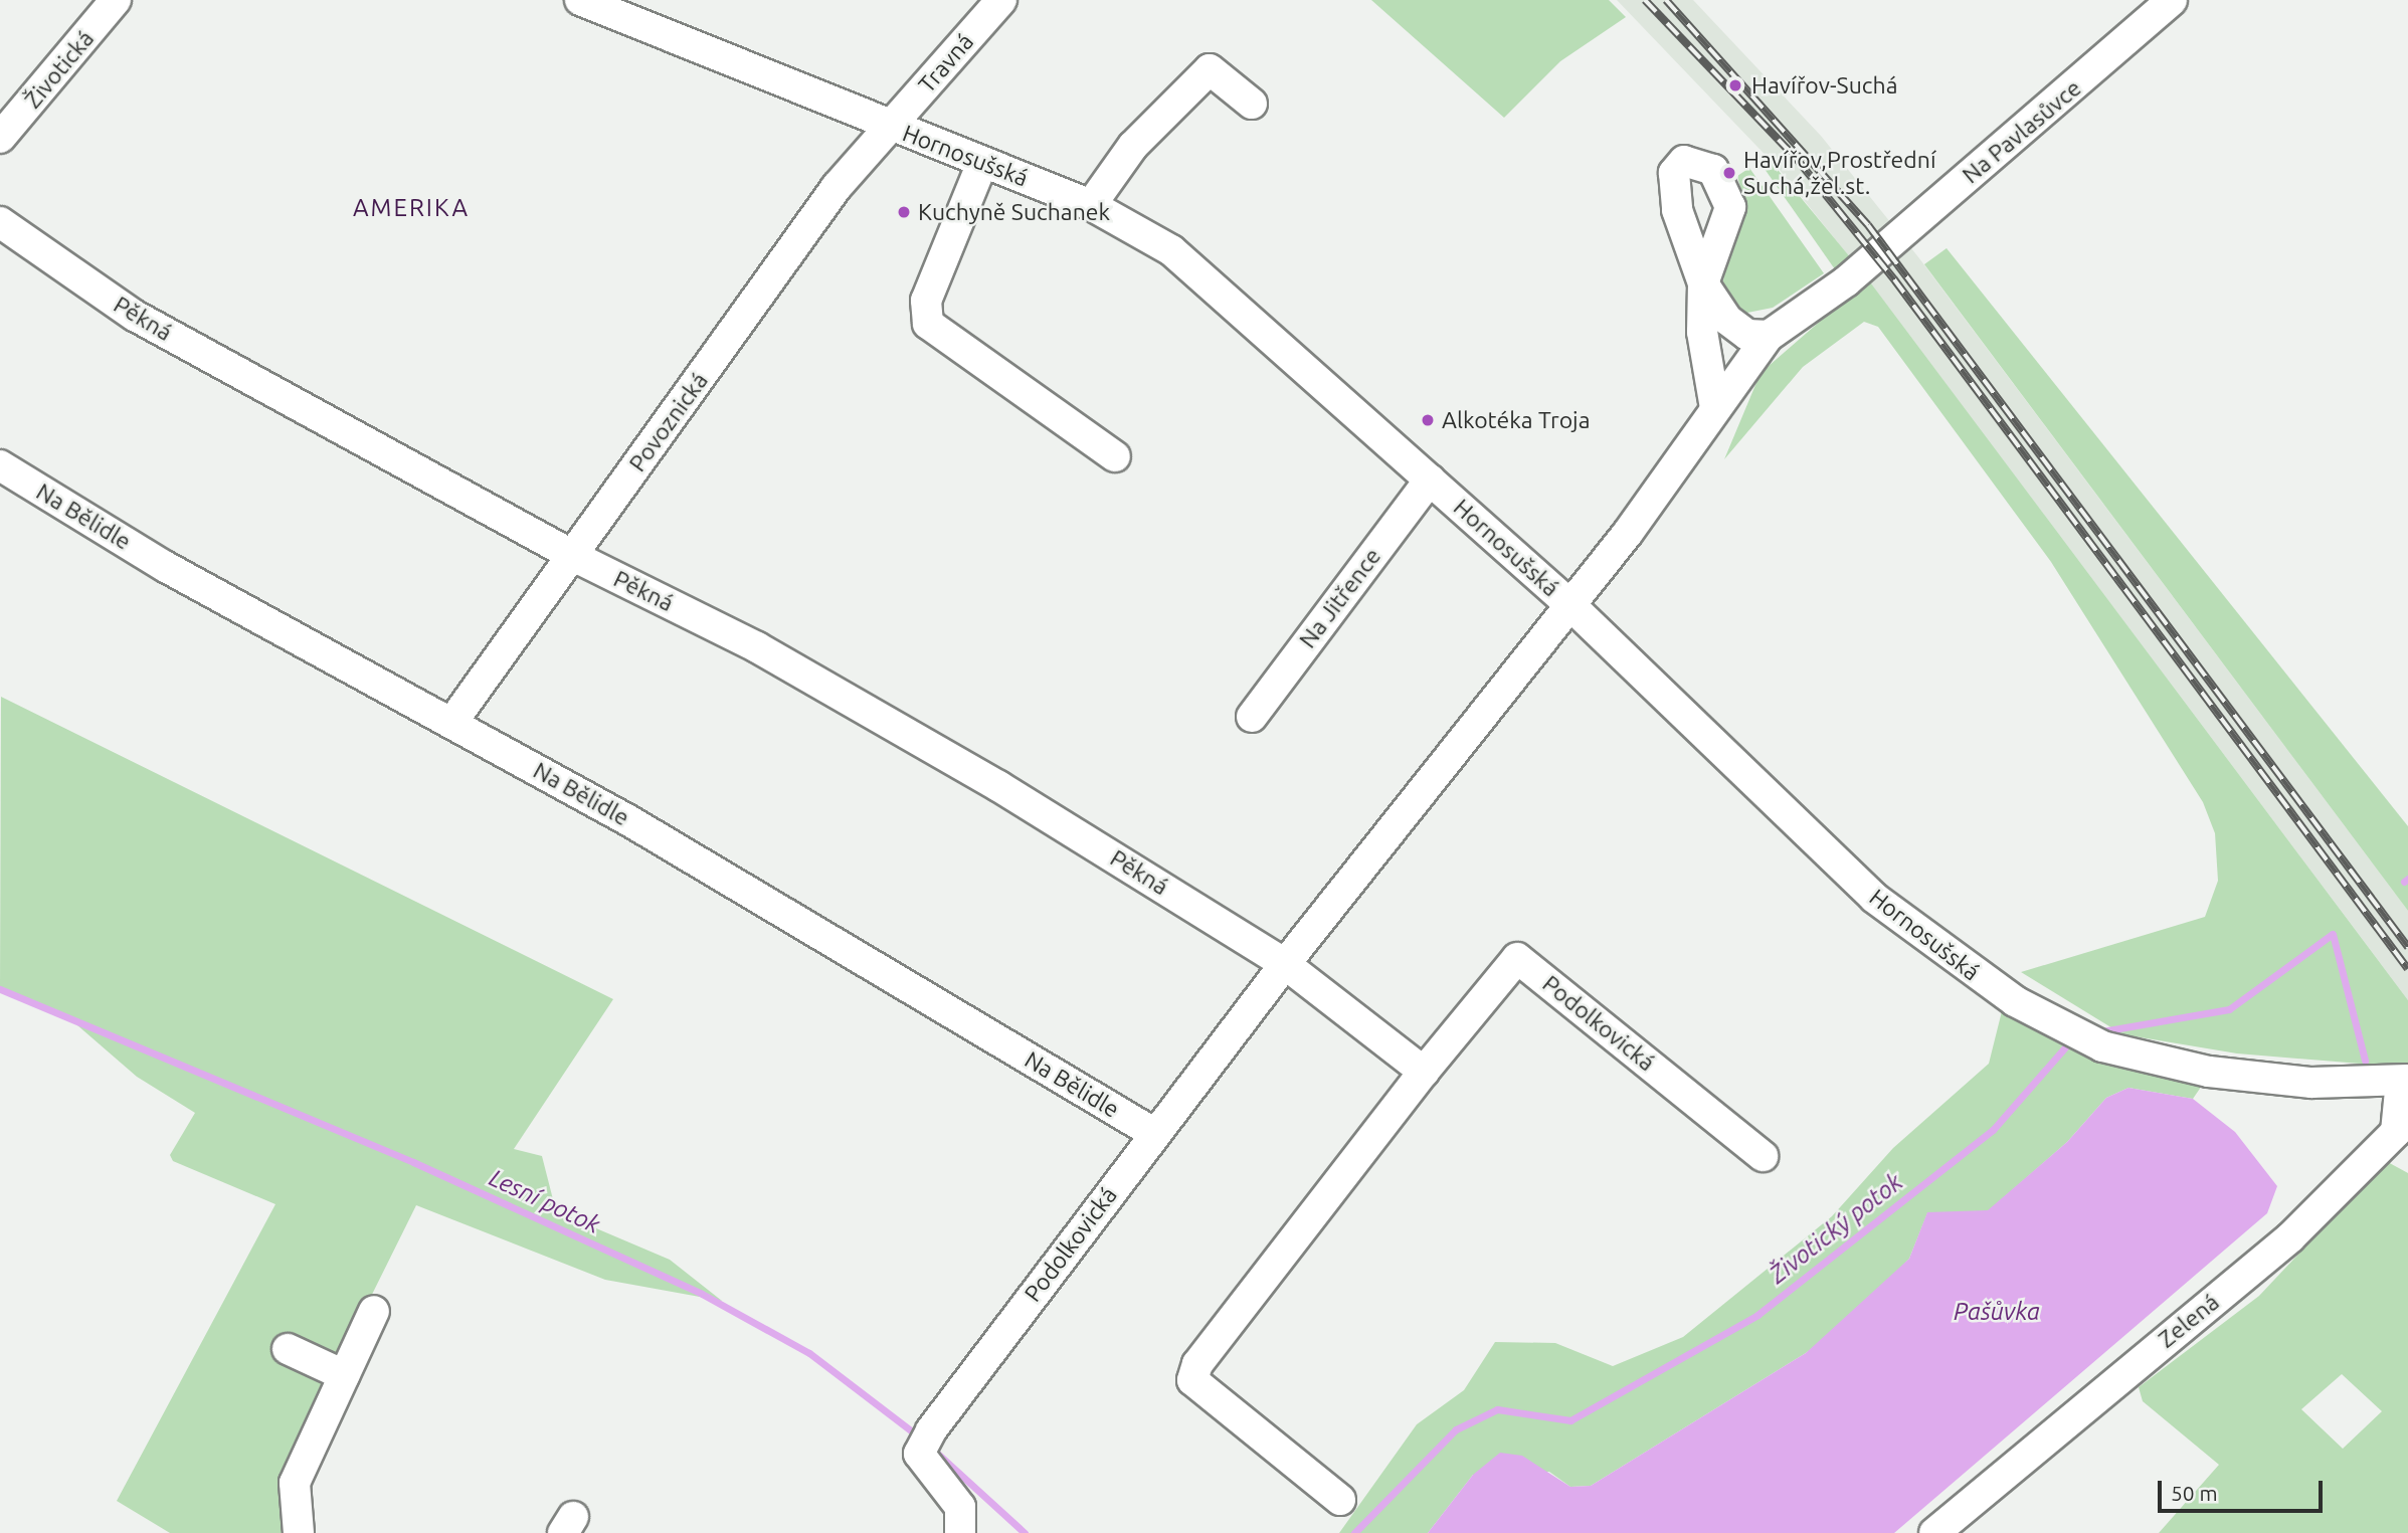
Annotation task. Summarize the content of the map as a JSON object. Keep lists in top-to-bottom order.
{
  "streets": {
    "street": [
      "Travná",
      "Životická",
      "Na Pavlasůvce",
      "Hornosušská",
      "Pěkná",
      "Povoznická",
      "Na Bělidle",
      "Na Jitřence",
      "Podolkovická",
      "Zelená"
    ]
  },
  "crossings": [
    ["Travná", "Hornosušská"],
    ["Travná", "Povoznická"],
    ["Hornosušská", "Povoznická"],
    ["Hornosušská", "Na Jitřence"],
    ["Hornosušská", "Podolkovická"],
    ["Hornosušská", "Zelená"],
    ["Pěkná", "Povoznická"],
    ["Pěkná", "Podolkovická"],
    ["Povoznická", "Na Bělidle"],
    ["Na Bělidle", "Podolkovická"]
  ],
  "districts": ["AMERIKA"],
  "water": ["Lesní potok", "Životický potok", "Pašůvka"],
  "places": [
    "Havířov-Suchá",
    "Havířov,Prostřední Suchá,žel.st.",
    "Kuchyně Suchanek",
    "Alkotéka Troja"
  ],
  "scale_bar": "50 m"
}
